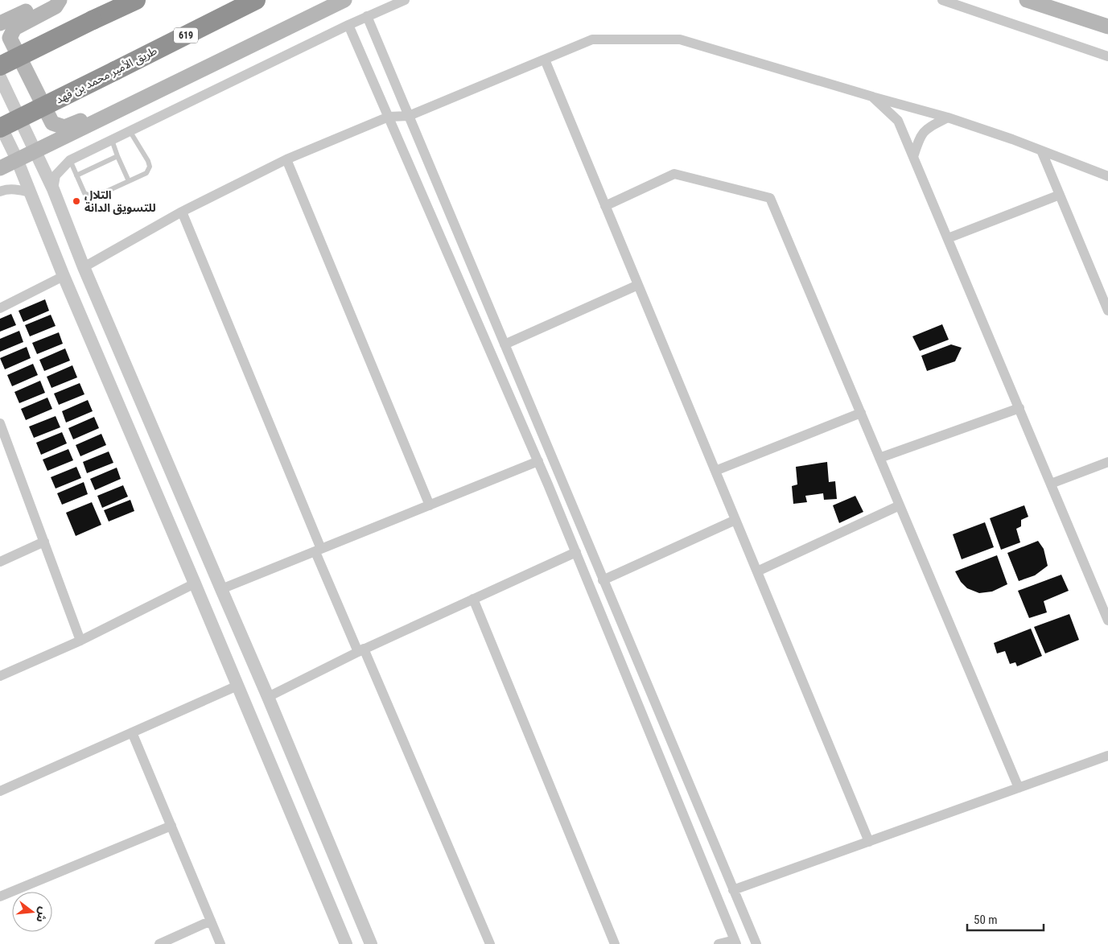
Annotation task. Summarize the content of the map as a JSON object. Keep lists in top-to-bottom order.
{
  "streets": {
    "highway": ["619", "طريق الأمير محمد بن فهد"]
  },
  "places": ["التلال للتسويق الدانة"],
  "scale_bar": "50 m",
  "north": "right"
}
